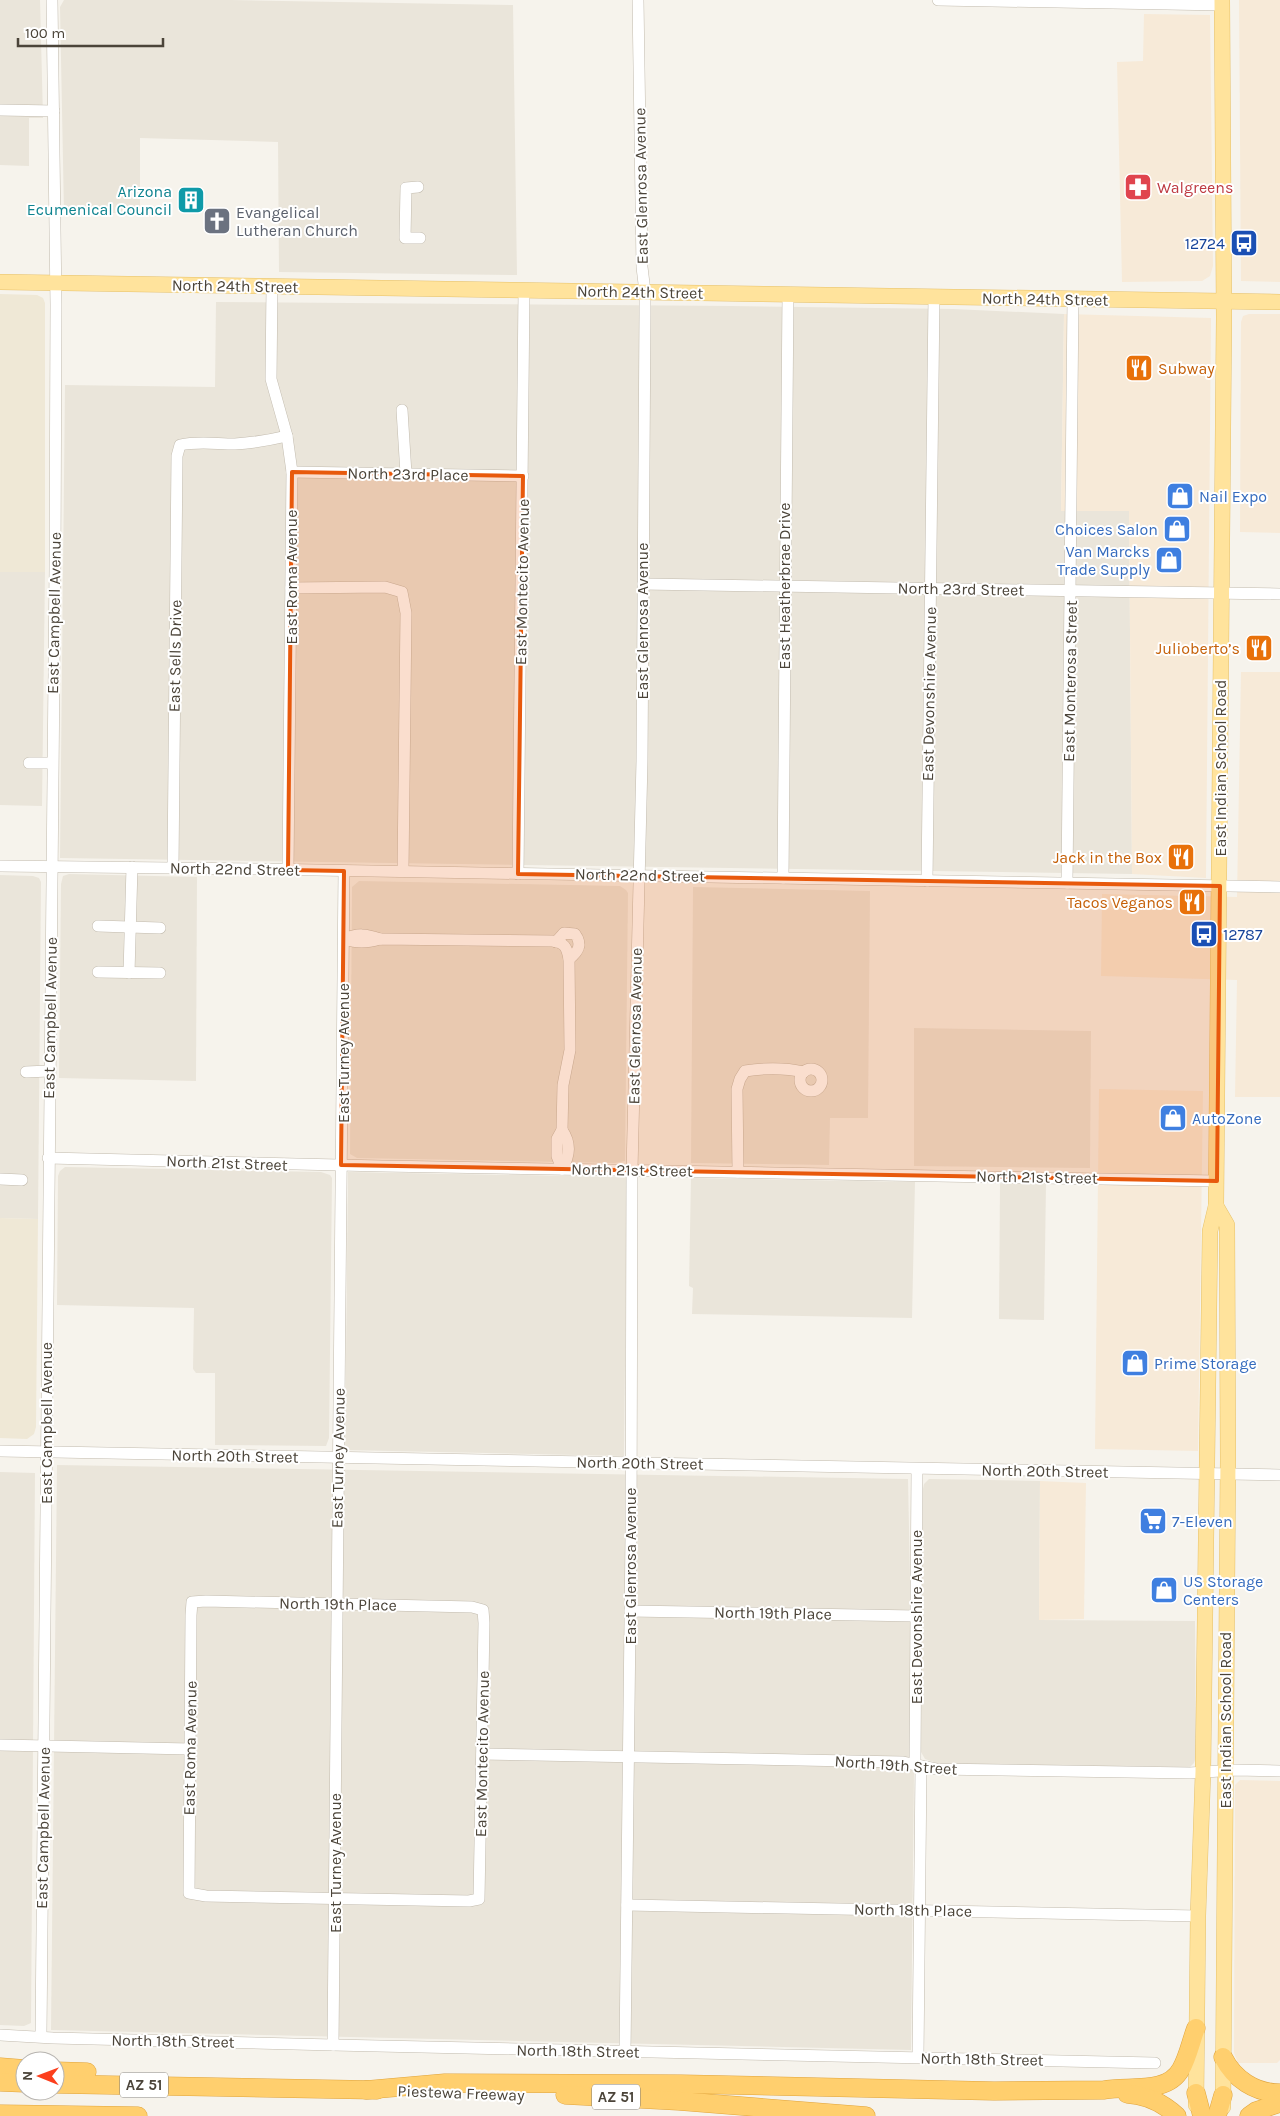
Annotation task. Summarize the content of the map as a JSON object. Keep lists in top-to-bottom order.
{
  "streets": {
    "highway": ["AZ 51", "Piestewa Freeway"],
    "main road": ["North 24th Street", "East Indian School Road"],
    "street": [
      "East Glenrosa Avenue",
      "North 23rd Place",
      "East Roma Avenue",
      "East Montecito Avenue",
      "East Heatherbrae Drive",
      "North 23rd Street",
      "East Campbell Avenue",
      "East Sells Drive",
      "East Monterosa Street",
      "East Devonshire Avenue",
      "North 22nd Street",
      "East Turney Avenue",
      "North 21st Street",
      "North 20th Street",
      "North 19th Place",
      "North 19th Street",
      "North 18th Place",
      "North 18th Street"
    ]
  },
  "crossings": [
    ["East Glenrosa Avenue", "North 24th Street"],
    ["East Glenrosa Avenue", "North 23rd Street"],
    ["East Glenrosa Avenue", "North 22nd Street"],
    ["East Glenrosa Avenue", "North 21st Street"],
    ["East Glenrosa Avenue", "North 20th Street"],
    ["East Glenrosa Avenue", "North 19th Place"],
    ["East Glenrosa Avenue", "North 19th Street"],
    ["East Glenrosa Avenue", "North 18th Place"],
    ["East Glenrosa Avenue", "North 18th Street"],
    ["North 24th Street", "East Roma Avenue"],
    ["North 24th Street", "East Montecito Avenue"],
    ["North 24th Street", "East Heatherbrae Drive"],
    ["North 24th Street", "East Campbell Avenue"],
    ["North 24th Street", "East Monterosa Street"],
    ["North 24th Street", "East Devonshire Avenue"],
    ["North 24th Street", "East Indian School Road"],
    ["North 23rd Place", "East Roma Avenue"],
    ["North 23rd Place", "East Montecito Avenue"],
    ["East Roma Avenue", "East Montecito Avenue"],
    ["East Roma Avenue", "East Sells Drive"],
    ["East Roma Avenue", "North 22nd Street"],
    ["East Roma Avenue", "East Turney Avenue"],
    ["East Roma Avenue", "North 19th Place"],
    ["East Montecito Avenue", "North 22nd Street"],
    ["East Montecito Avenue", "East Turney Avenue"],
    ["East Montecito Avenue", "North 19th Place"],
    ["East Montecito Avenue", "North 19th Street"],
    ["East Heatherbrae Drive", "North 23rd Street"],
    ["East Heatherbrae Drive", "North 22nd Street"],
    ["North 23rd Street", "East Monterosa Street"],
    ["North 23rd Street", "East Devonshire Avenue"],
    ["North 23rd Street", "East Indian School Road"],
    ["East Campbell Avenue", "North 22nd Street"],
    ["East Campbell Avenue", "North 21st Street"],
    ["East Campbell Avenue", "North 20th Street"],
    ["East Campbell Avenue", "North 18th Street"],
    ["East Sells Drive", "North 22nd Street"],
    ["East Monterosa Street", "North 22nd Street"],
    ["East Devonshire Avenue", "North 22nd Street"],
    ["East Devonshire Avenue", "North 20th Street"],
    ["East Devonshire Avenue", "North 19th Place"],
    ["East Devonshire Avenue", "North 19th Street"],
    ["East Devonshire Avenue", "North 18th Place"],
    ["East Devonshire Avenue", "North 18th Street"],
    ["East Indian School Road", "North 22nd Street"],
    ["East Indian School Road", "North 21st Street"],
    ["East Indian School Road", "North 20th Street"],
    ["East Indian School Road", "North 19th Street"],
    ["East Indian School Road", "North 18th Place"],
    ["North 22nd Street", "East Turney Avenue"],
    ["East Turney Avenue", "North 21st Street"],
    ["East Turney Avenue", "North 20th Street"],
    ["East Turney Avenue", "North 19th Place"],
    ["East Turney Avenue", "North 18th Street"]
  ],
  "places": {
    "pharmacy": ["Walgreens"],
    "building": ["Arizona Ecumenical Council"],
    "church": ["Evangelical Lutheran Church"],
    "bus stop": ["12724", "12787"],
    "restaurant": [
      "Subway",
      "Julioberto’s",
      "Jack in the Box",
      "Tacos Veganos"
    ],
    "shop": [
      "Nail Expo",
      "Choices Salon",
      "Van Marcks Trade Supply",
      "AutoZone",
      "Prime Storage",
      "US Storage Centers"
    ],
    "supermarket": ["7-Eleven"]
  },
  "scale_bar": "100 m",
  "north": "left"
}
